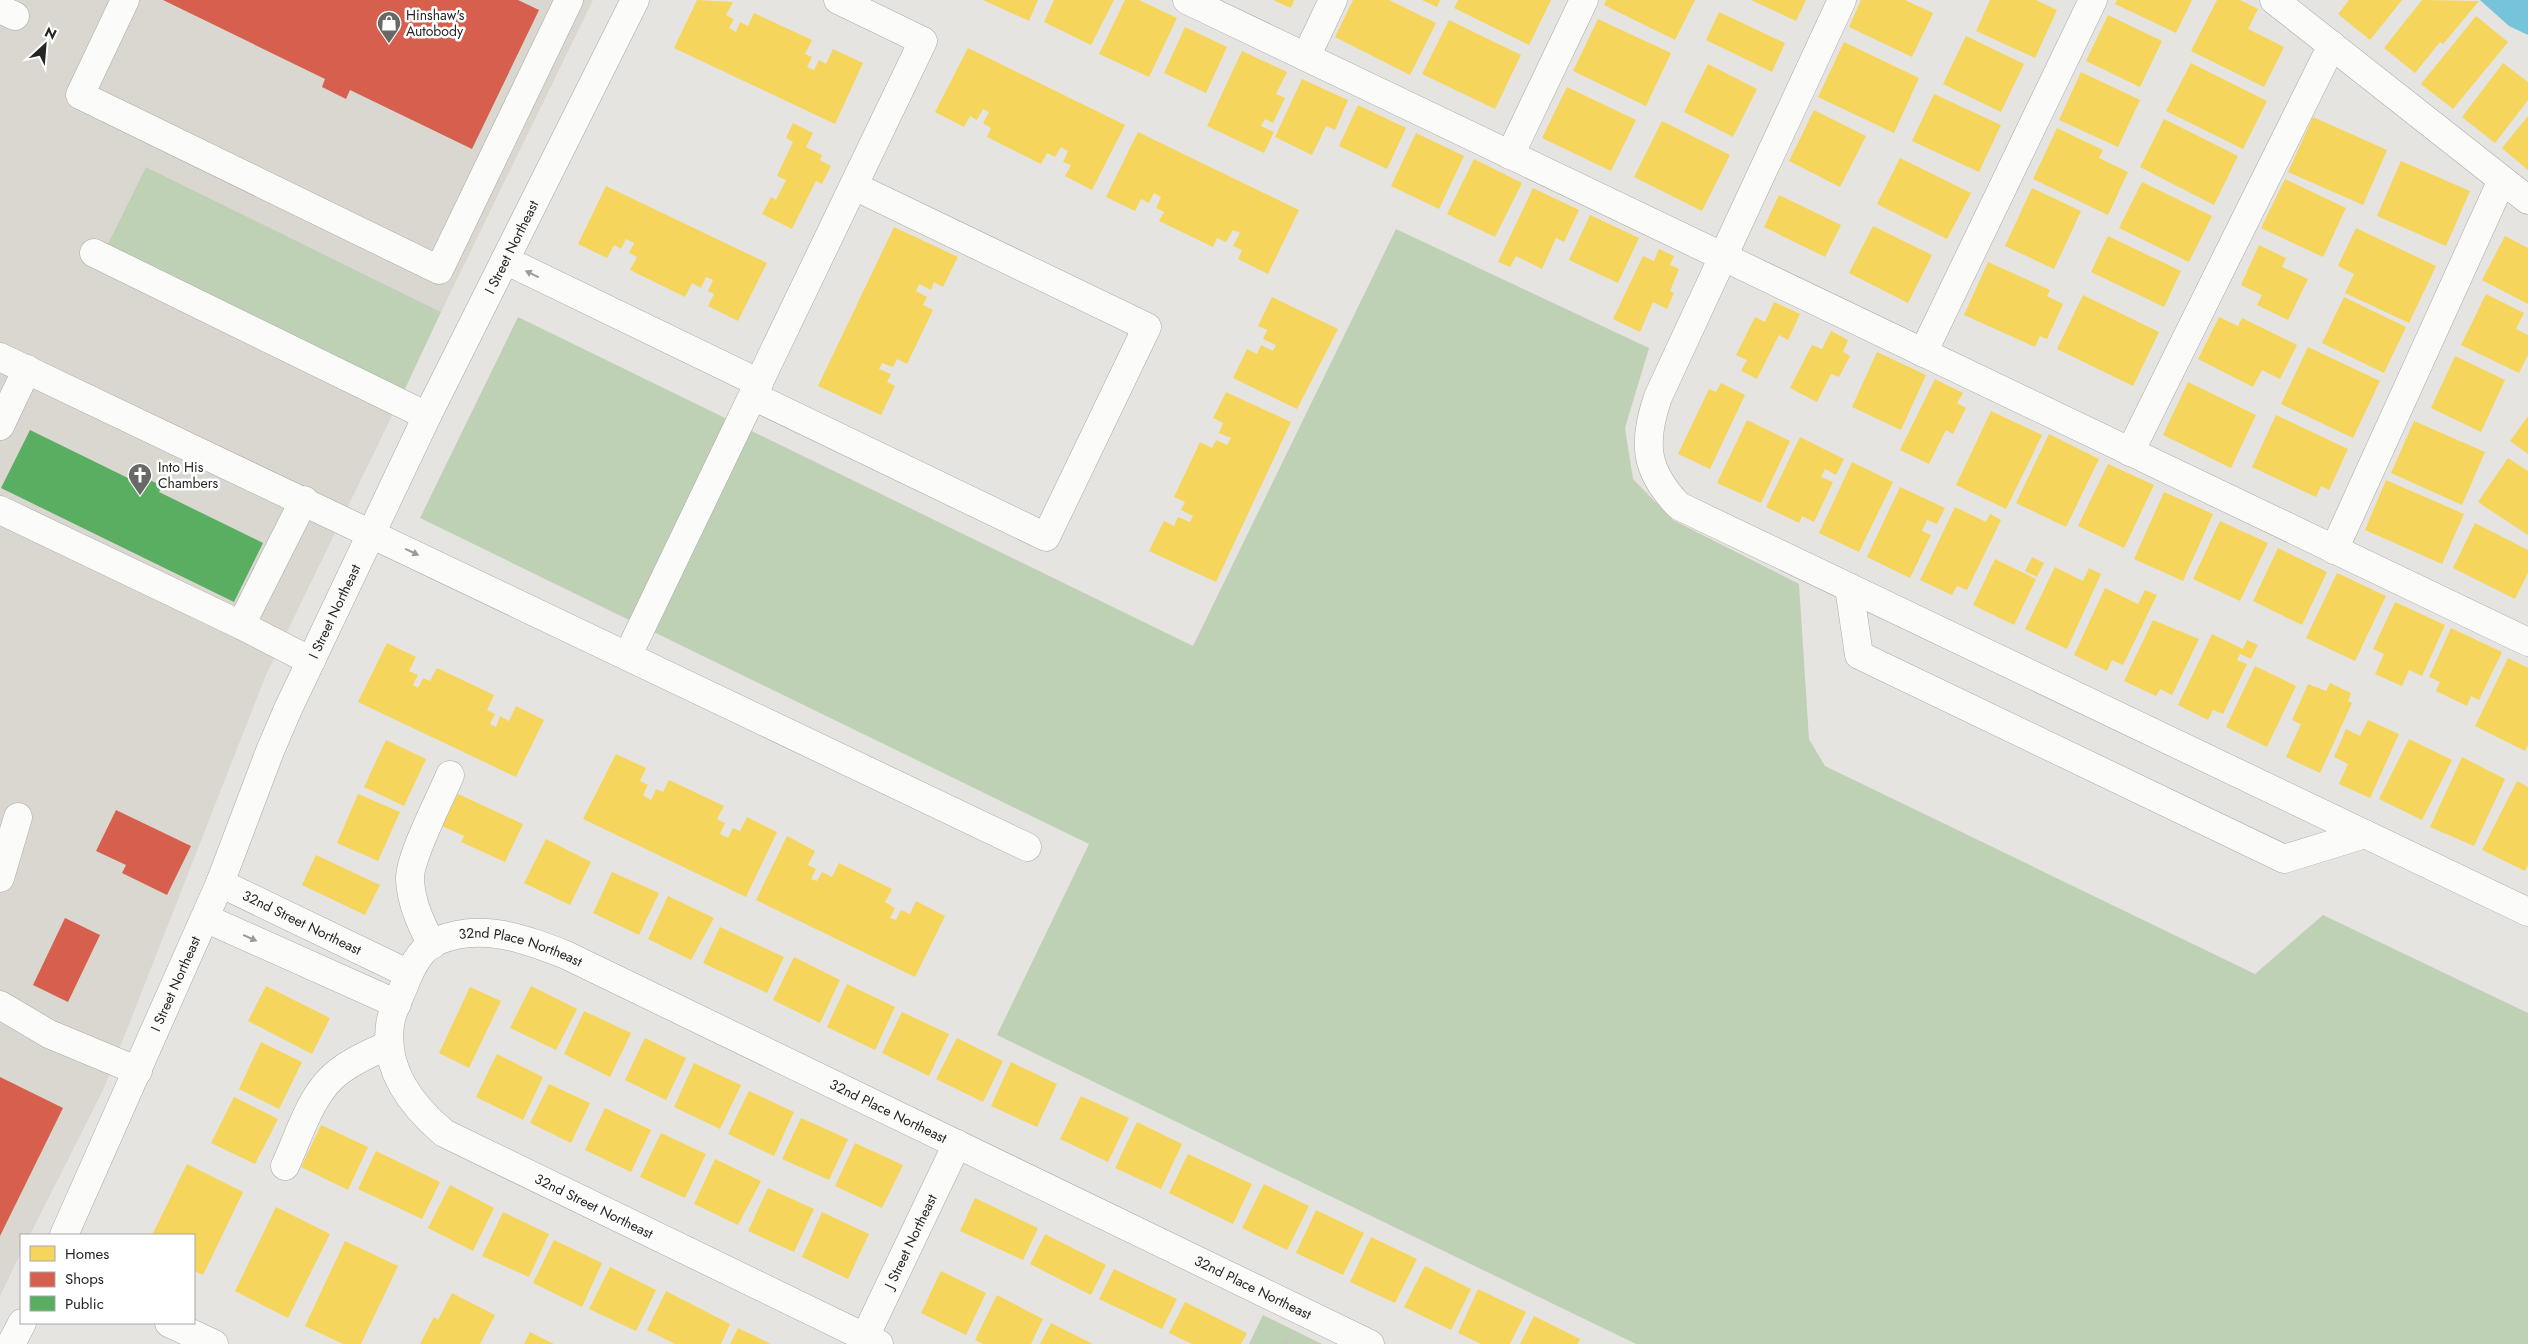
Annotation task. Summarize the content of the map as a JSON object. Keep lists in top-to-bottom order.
{
  "streets": {
    "street": [
      "I Street Northeast",
      "32nd Street Northeast",
      "32nd Place Northeast",
      "J Street Northeast"
    ]
  },
  "crossings": [
    ["I Street Northeast", "32nd Street Northeast"],
    ["32nd Street Northeast", "32nd Place Northeast"],
    ["32nd Street Northeast", "J Street Northeast"],
    ["32nd Place Northeast", "J Street Northeast"]
  ],
  "places": {
    "shop": ["Hinshaw's Autobody"],
    "church": ["Into His Chambers"]
  },
  "legend": ["Homes", "Shops", "Public"],
  "north": "top right"
}
